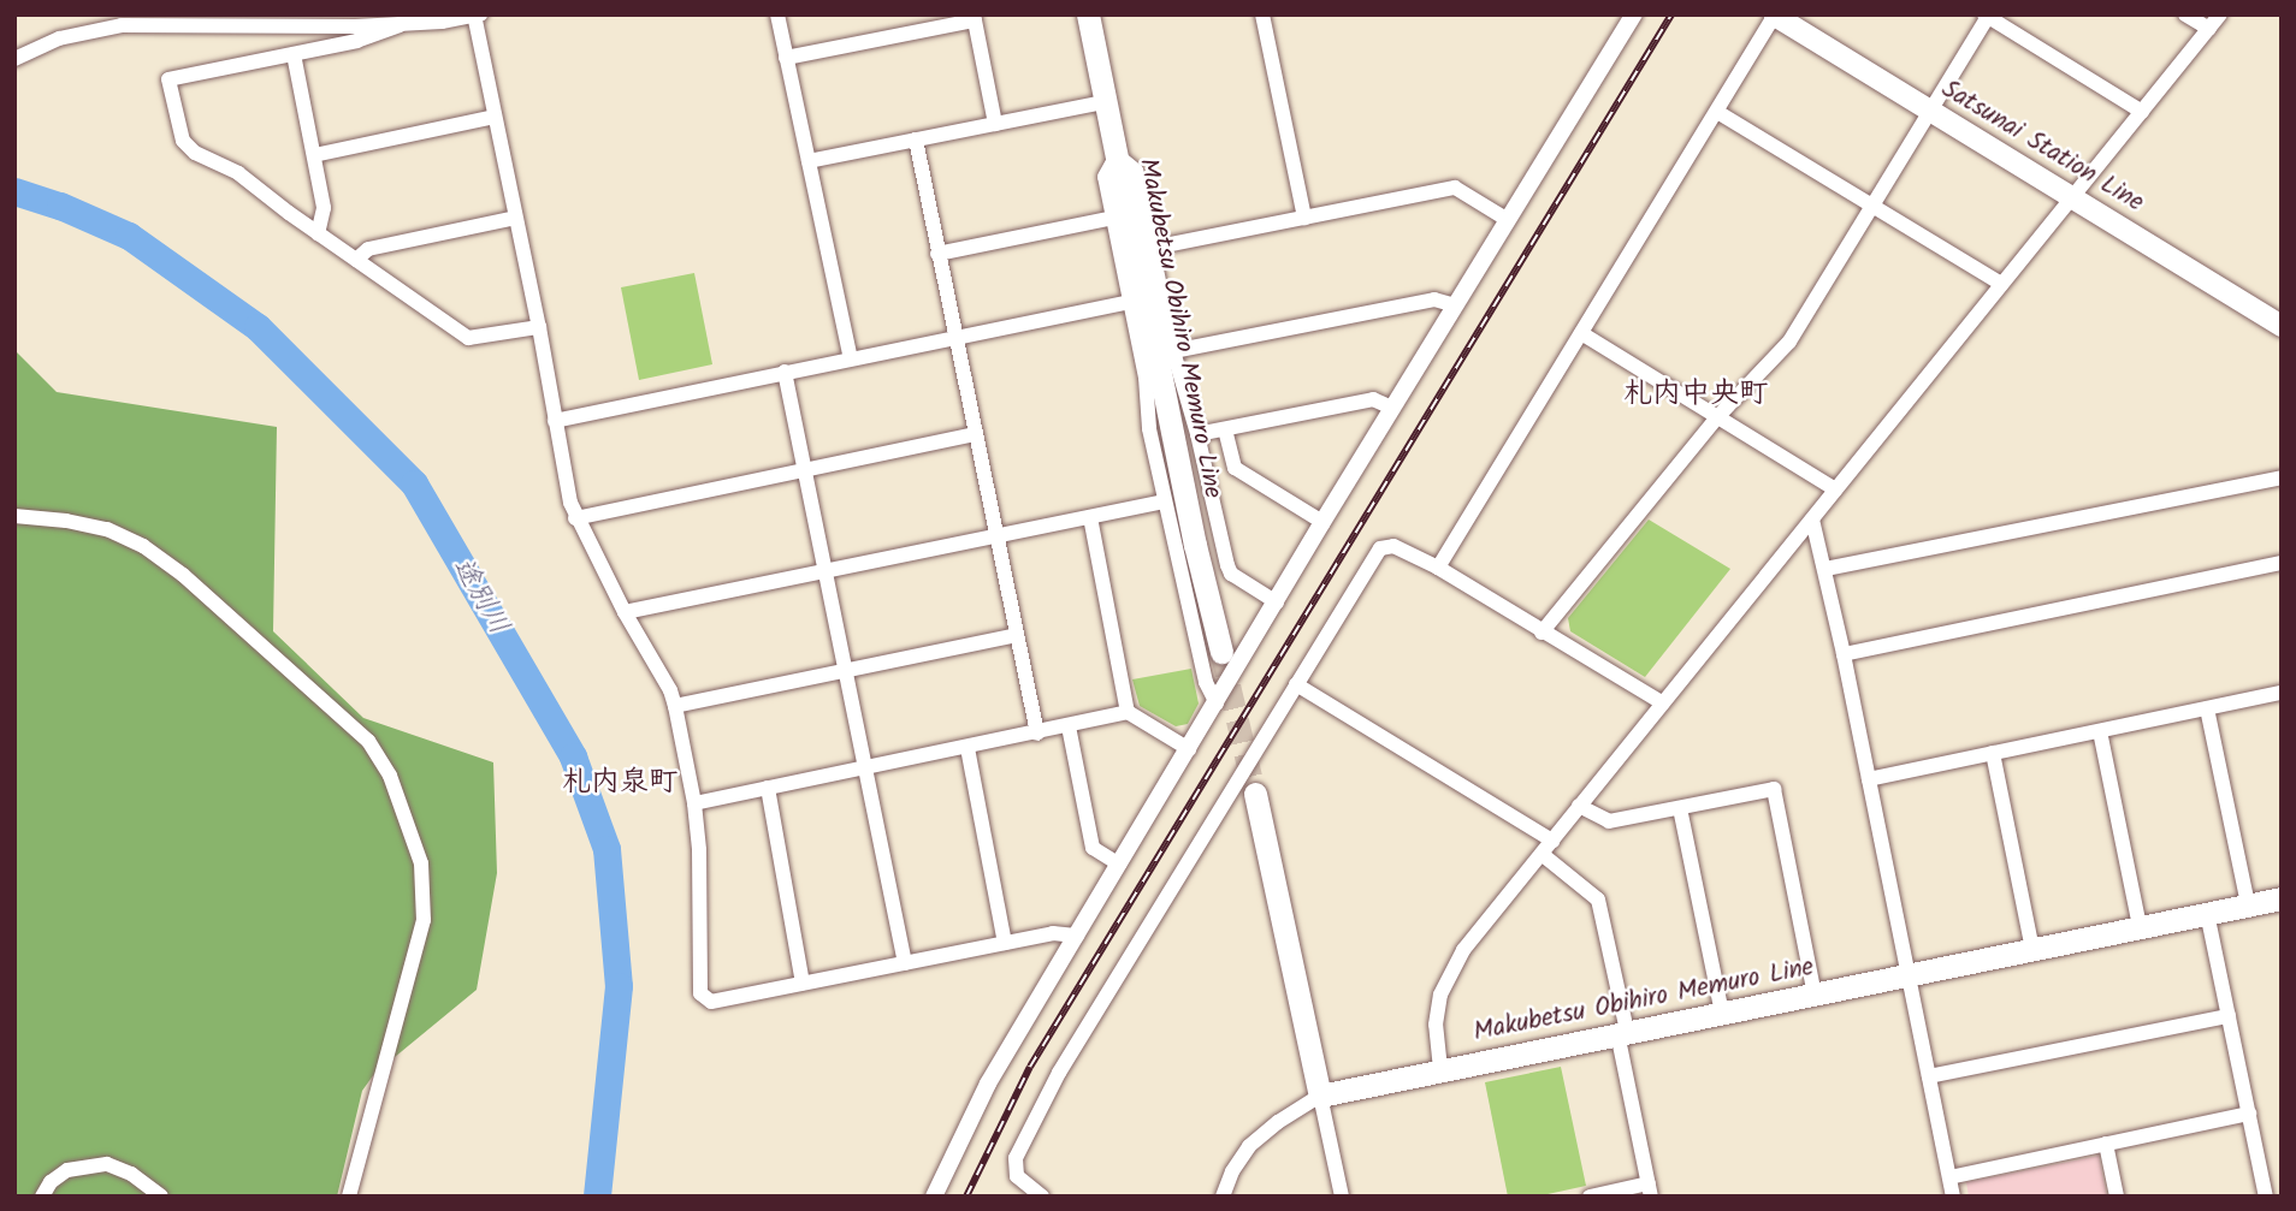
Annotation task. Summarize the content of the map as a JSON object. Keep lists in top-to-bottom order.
{
  "streets": {
    "main road": ["Satsunai Station Line", "Makubetsu Obihiro Memuro Line"]
  },
  "districts": ["札内中央町", "札内泉町"],
  "water": ["途別川"]
}
